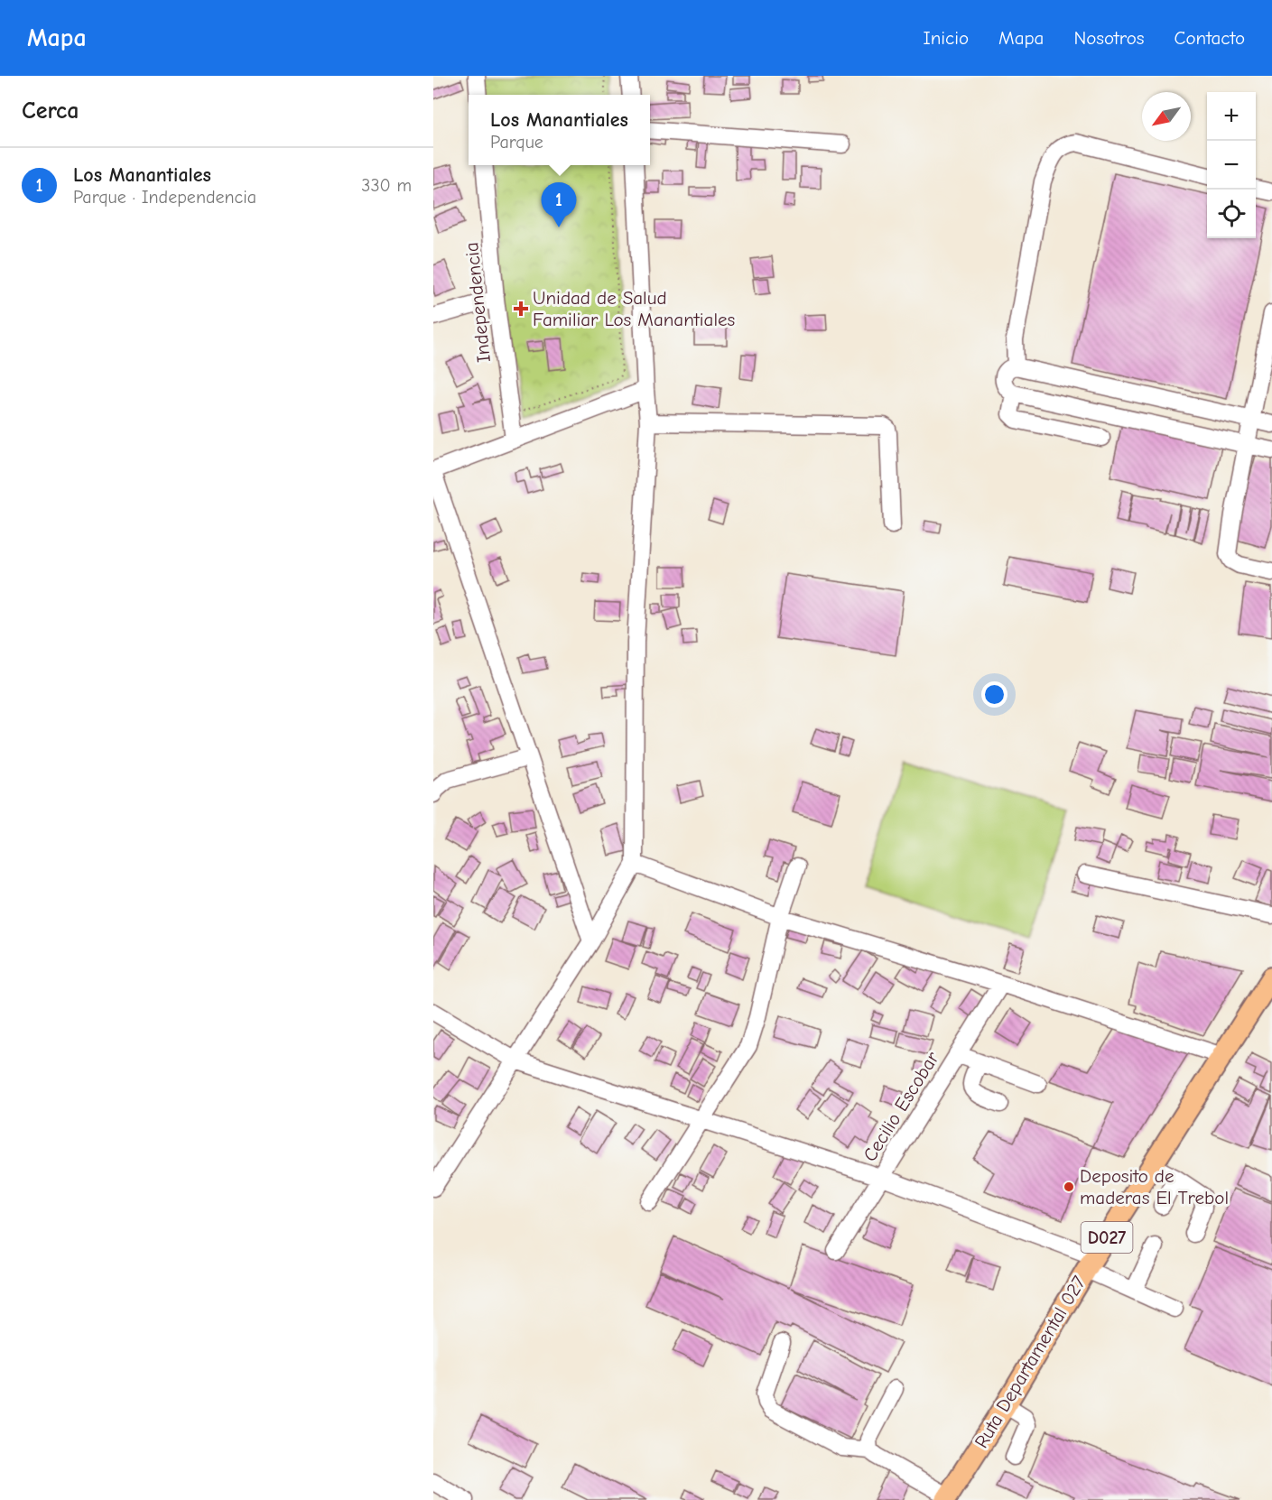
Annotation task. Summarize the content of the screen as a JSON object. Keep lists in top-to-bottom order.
{
  "streets": {
    "main road": ["D027", "Ruta Departamental 027"],
    "street": ["Independencia", "Cecilio Escobar"]
  },
  "places": {
    "health": ["Unidad de Salud Familiar Los Manantiales"],
    "other": ["Deposito de maderas El Trebol"]
  },
  "north": "bottom left",
  "page": {
    "header": "Mapa",
    "nav": [
      "Inicio",
      "Mapa",
      "Nosotros",
      "Contacto"
    ],
    "heading": "Cerca",
    "map_buttons": ["+", "−"],
    "popup": ["Los Manantiales", "Parque"],
    "list": [
      {
        "mark": "1",
        "name": "Los Manantiales",
        "note": "Parque · Independencia",
        "value": "330 m"
      }
    ],
    "pins": "1"
  }
}
